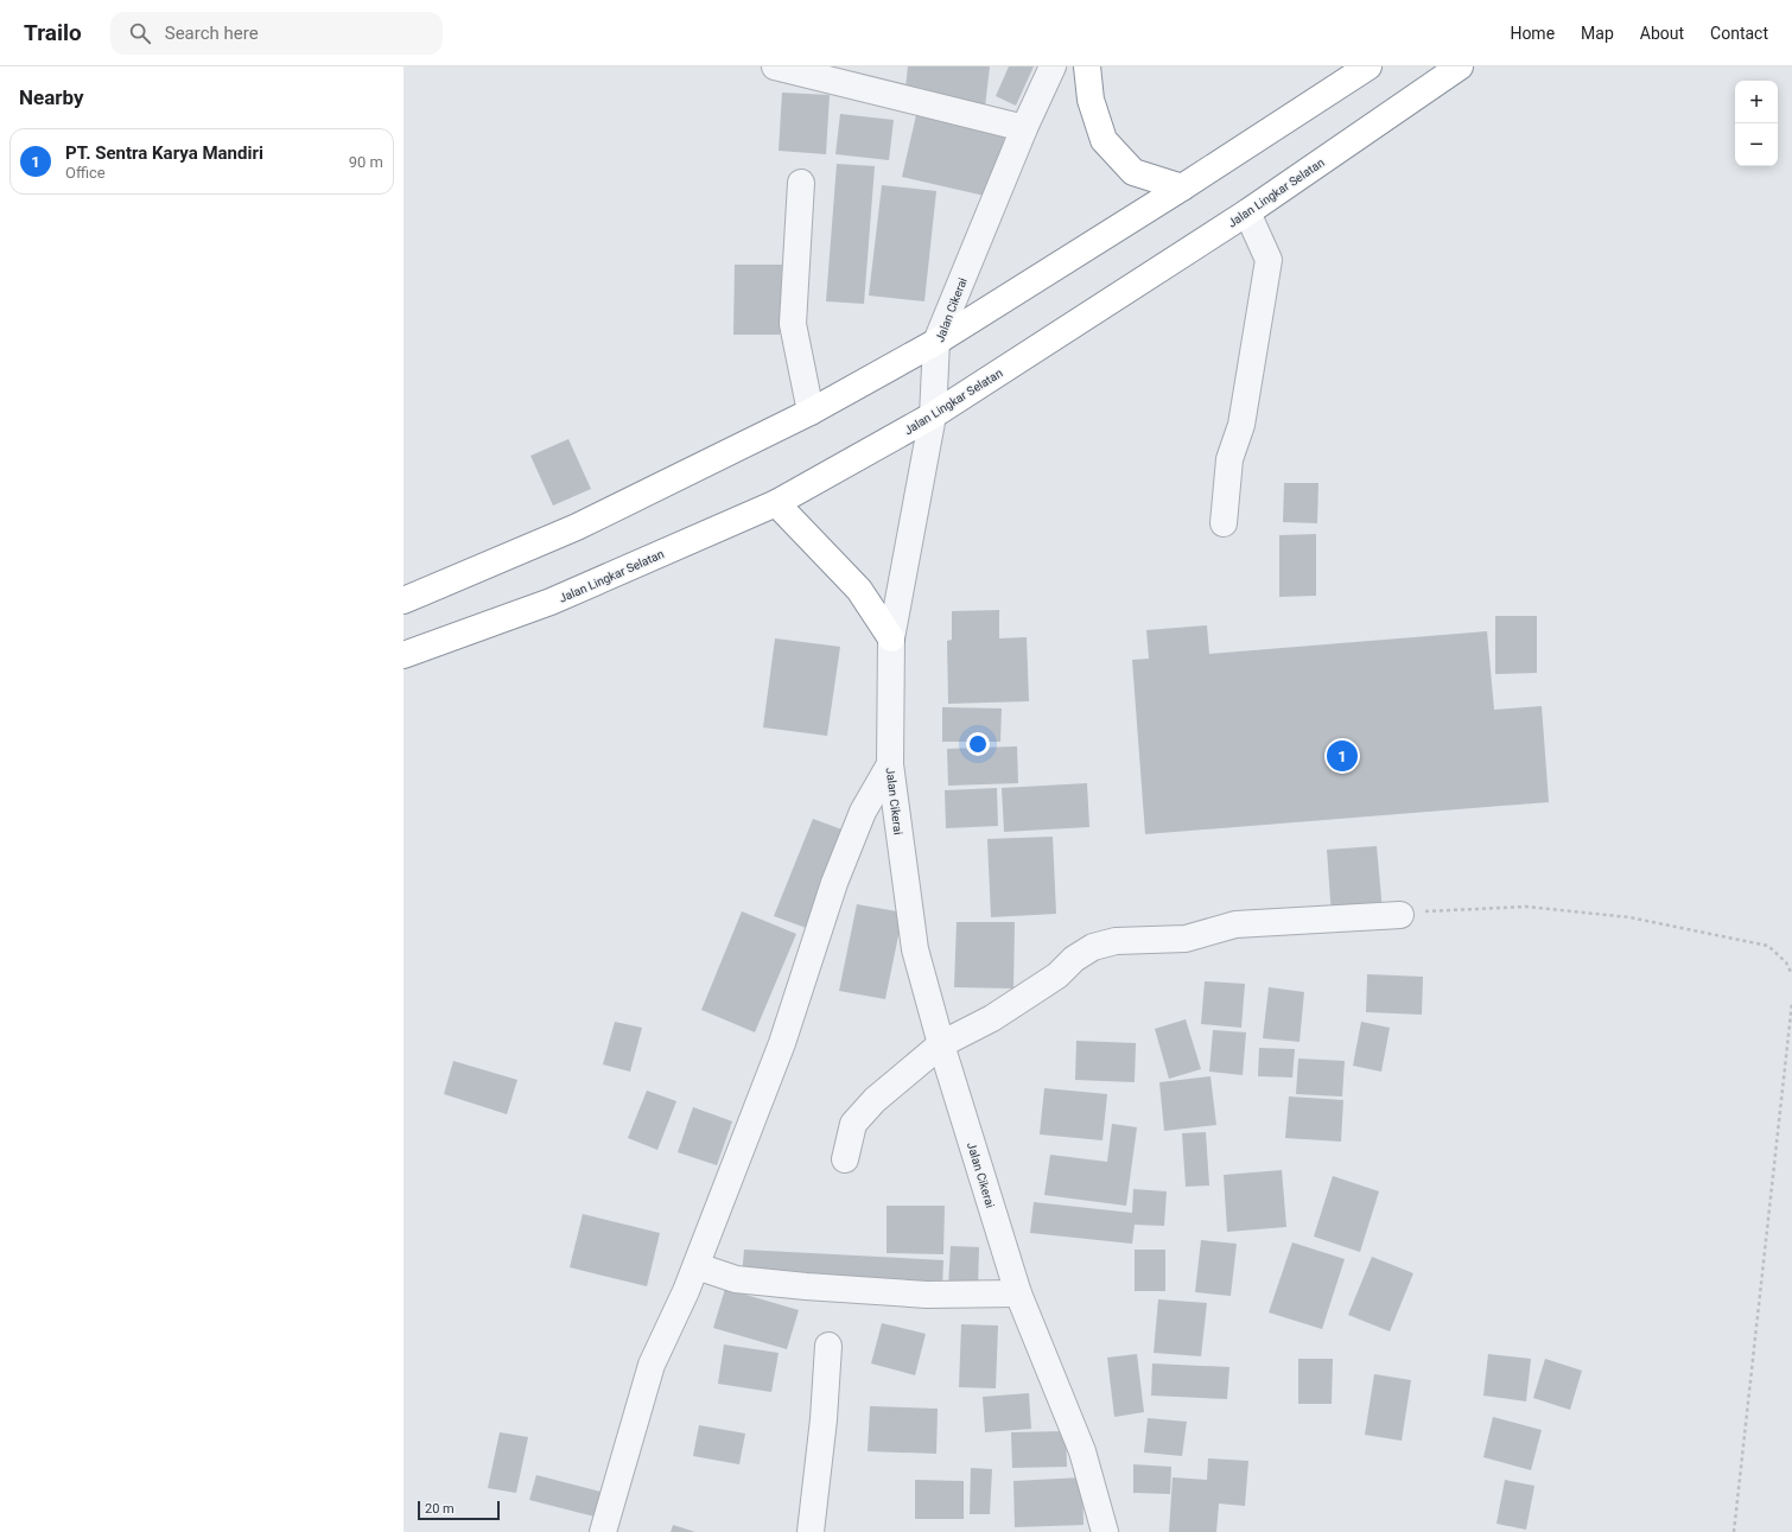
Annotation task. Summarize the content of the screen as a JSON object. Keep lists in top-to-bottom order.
{
  "streets": {
    "highway": ["Jalan Lingkar Selatan"],
    "street": ["Jalan Cikerai"]
  },
  "crossings": [
    ["Jalan Lingkar Selatan", "Jalan Cikerai"]
  ],
  "scale_bar": "20 m",
  "page": {
    "header": "Trailo",
    "search": "Search here",
    "nav": [
      "Home",
      "Map",
      "About",
      "Contact"
    ],
    "heading": "Nearby",
    "map_buttons": ["+", "−"],
    "list": [
      {
        "mark": "1",
        "name": "PT. Sentra Karya Mandiri",
        "note": "Office",
        "value": "90 m"
      }
    ],
    "pins": "1",
    "scale": "20 m"
  }
}
